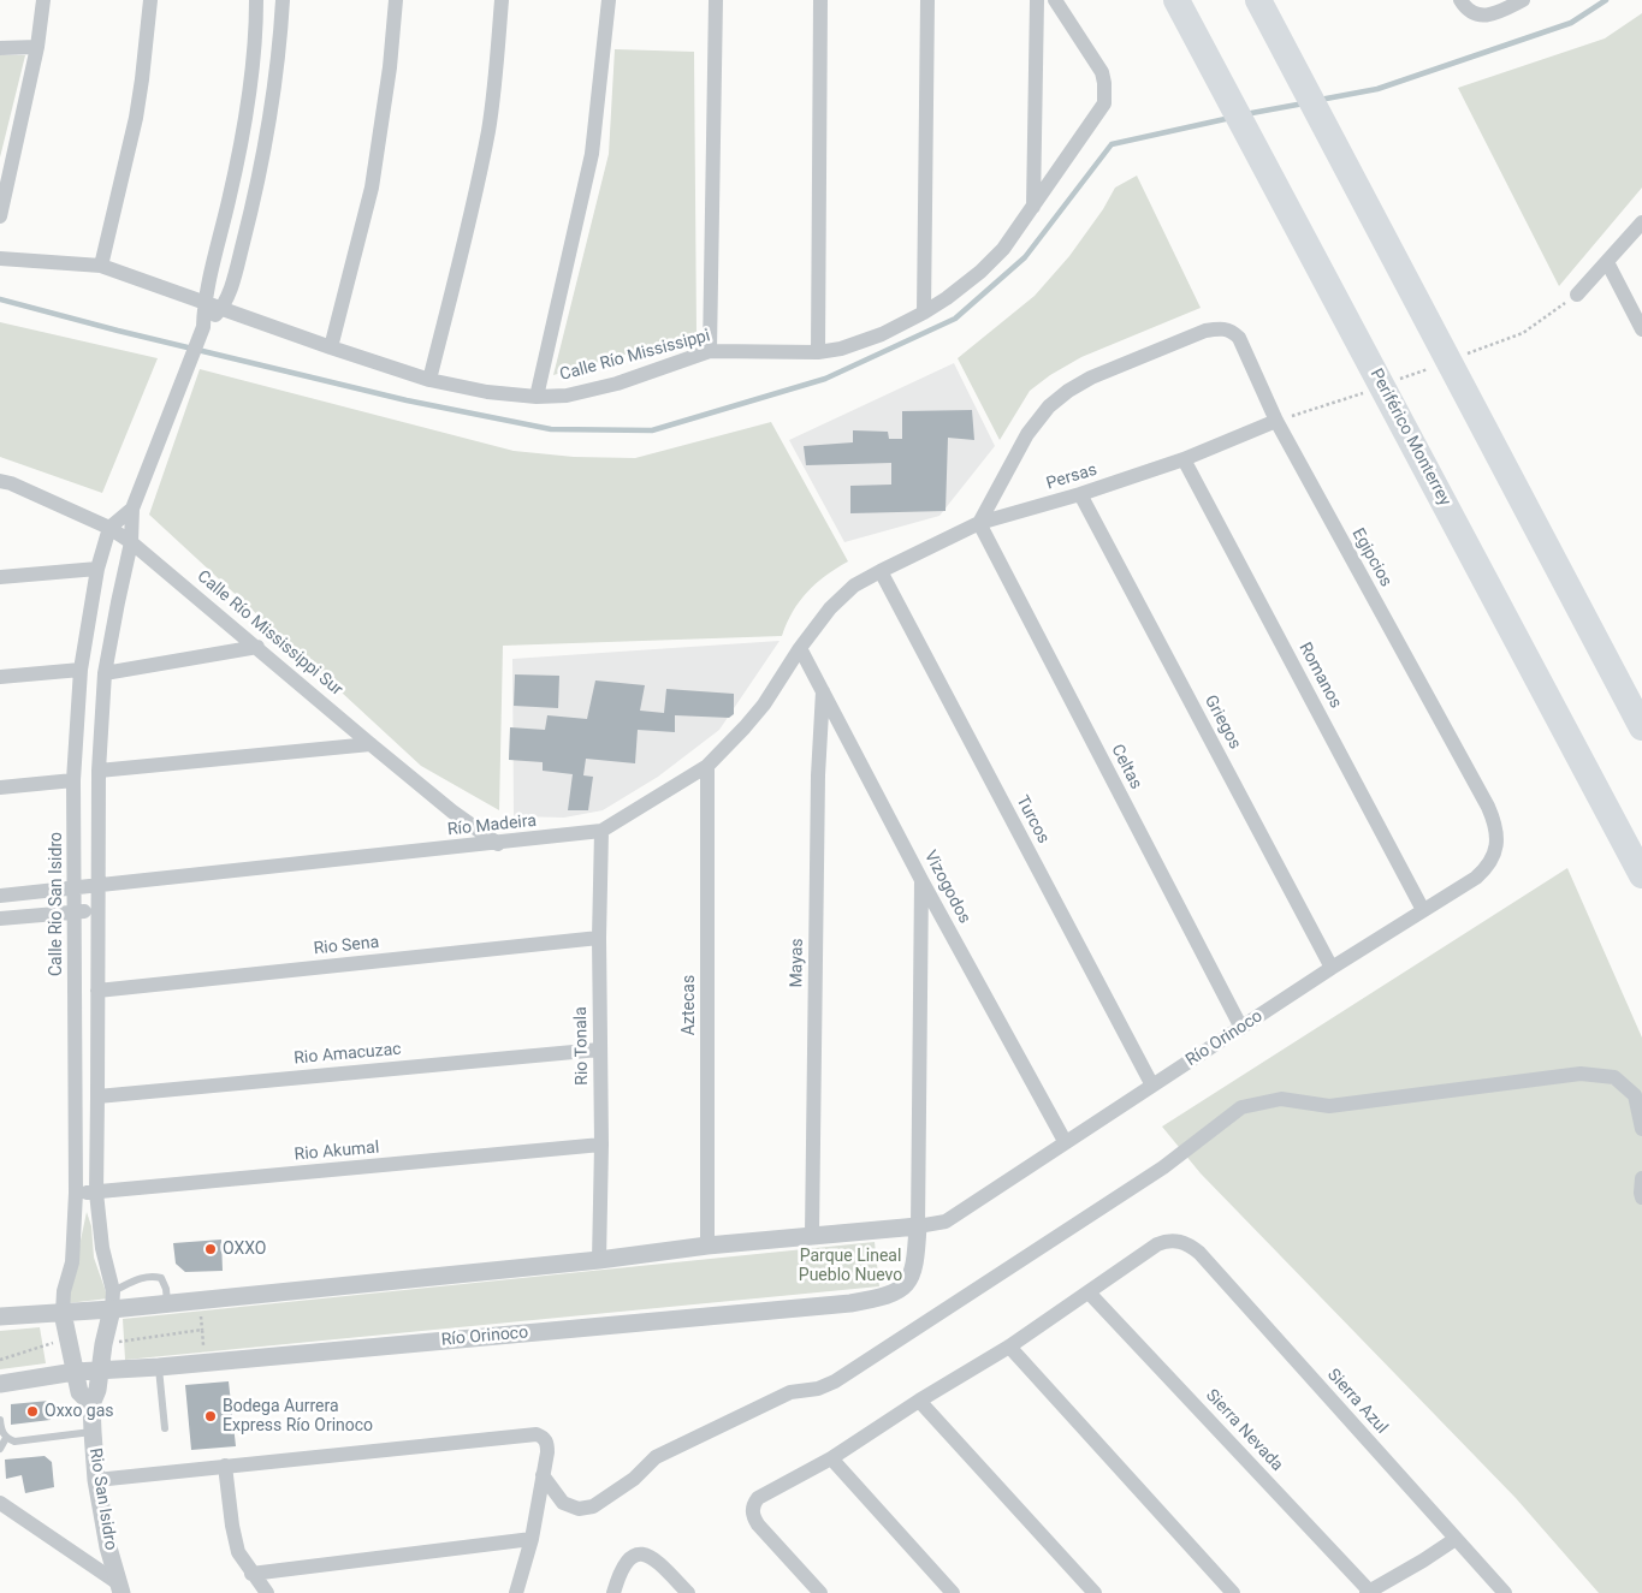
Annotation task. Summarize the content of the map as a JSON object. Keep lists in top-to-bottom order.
{
  "streets": {
    "highway": ["Periférico Monterrey"],
    "street": [
      "Calle Río Mississippi",
      "Persas",
      "Egipcios",
      "Calle Río Mississippi Sur",
      "Romanos",
      "Griegos",
      "Celtas",
      "Turcos",
      "Río Madeira",
      "Vizogodos",
      "Calle Rio San Isidro",
      "Rio Sena",
      "Mayas",
      "Aztecas",
      "Río Orinoco",
      "Rio Tonala",
      "Rio Amacuzac",
      "Rio Akumal",
      "Sierra Azul",
      "Sierra Nevada",
      "Rio San Isidro"
    ]
  },
  "crossings": [
    ["Persas", "Egipcios"],
    ["Persas", "Romanos"],
    ["Persas", "Griegos"],
    ["Persas", "Celtas"],
    ["Persas", "Turcos"],
    ["Persas", "Río Madeira"],
    ["Egipcios", "Celtas"],
    ["Egipcios", "Río Orinoco"],
    ["Calle Río Mississippi Sur", "Río Madeira"],
    ["Calle Río Mississippi Sur", "Calle Rio San Isidro"],
    ["Romanos", "Río Orinoco"],
    ["Griegos", "Río Orinoco"],
    ["Celtas", "Río Orinoco"],
    ["Turcos", "Río Madeira"],
    ["Turcos", "Río Orinoco"],
    ["Río Madeira", "Vizogodos"],
    ["Río Madeira", "Calle Rio San Isidro"],
    ["Río Madeira", "Aztecas"],
    ["Río Madeira", "Rio Tonala"],
    ["Vizogodos", "Mayas"],
    ["Vizogodos", "Río Orinoco"],
    ["Calle Rio San Isidro", "Río Orinoco"],
    ["Calle Rio San Isidro", "Rio Akumal"],
    ["Calle Rio San Isidro", "Rio San Isidro"],
    ["Rio Sena", "Rio Tonala"],
    ["Mayas", "Río Orinoco"],
    ["Aztecas", "Río Orinoco"],
    ["Río Orinoco", "Rio Tonala"],
    ["Río Orinoco", "Rio San Isidro"],
    ["Rio Tonala", "Rio Amacuzac"],
    ["Rio Tonala", "Rio Akumal"],
    ["Sierra Azul", "Sierra Nevada"]
  ],
  "parks": ["Parque Lineal Pueblo Nuevo"],
  "places": ["OXXO", "Oxxo gas", "Bodega Aurrera Express Río Orinoco"]
}
